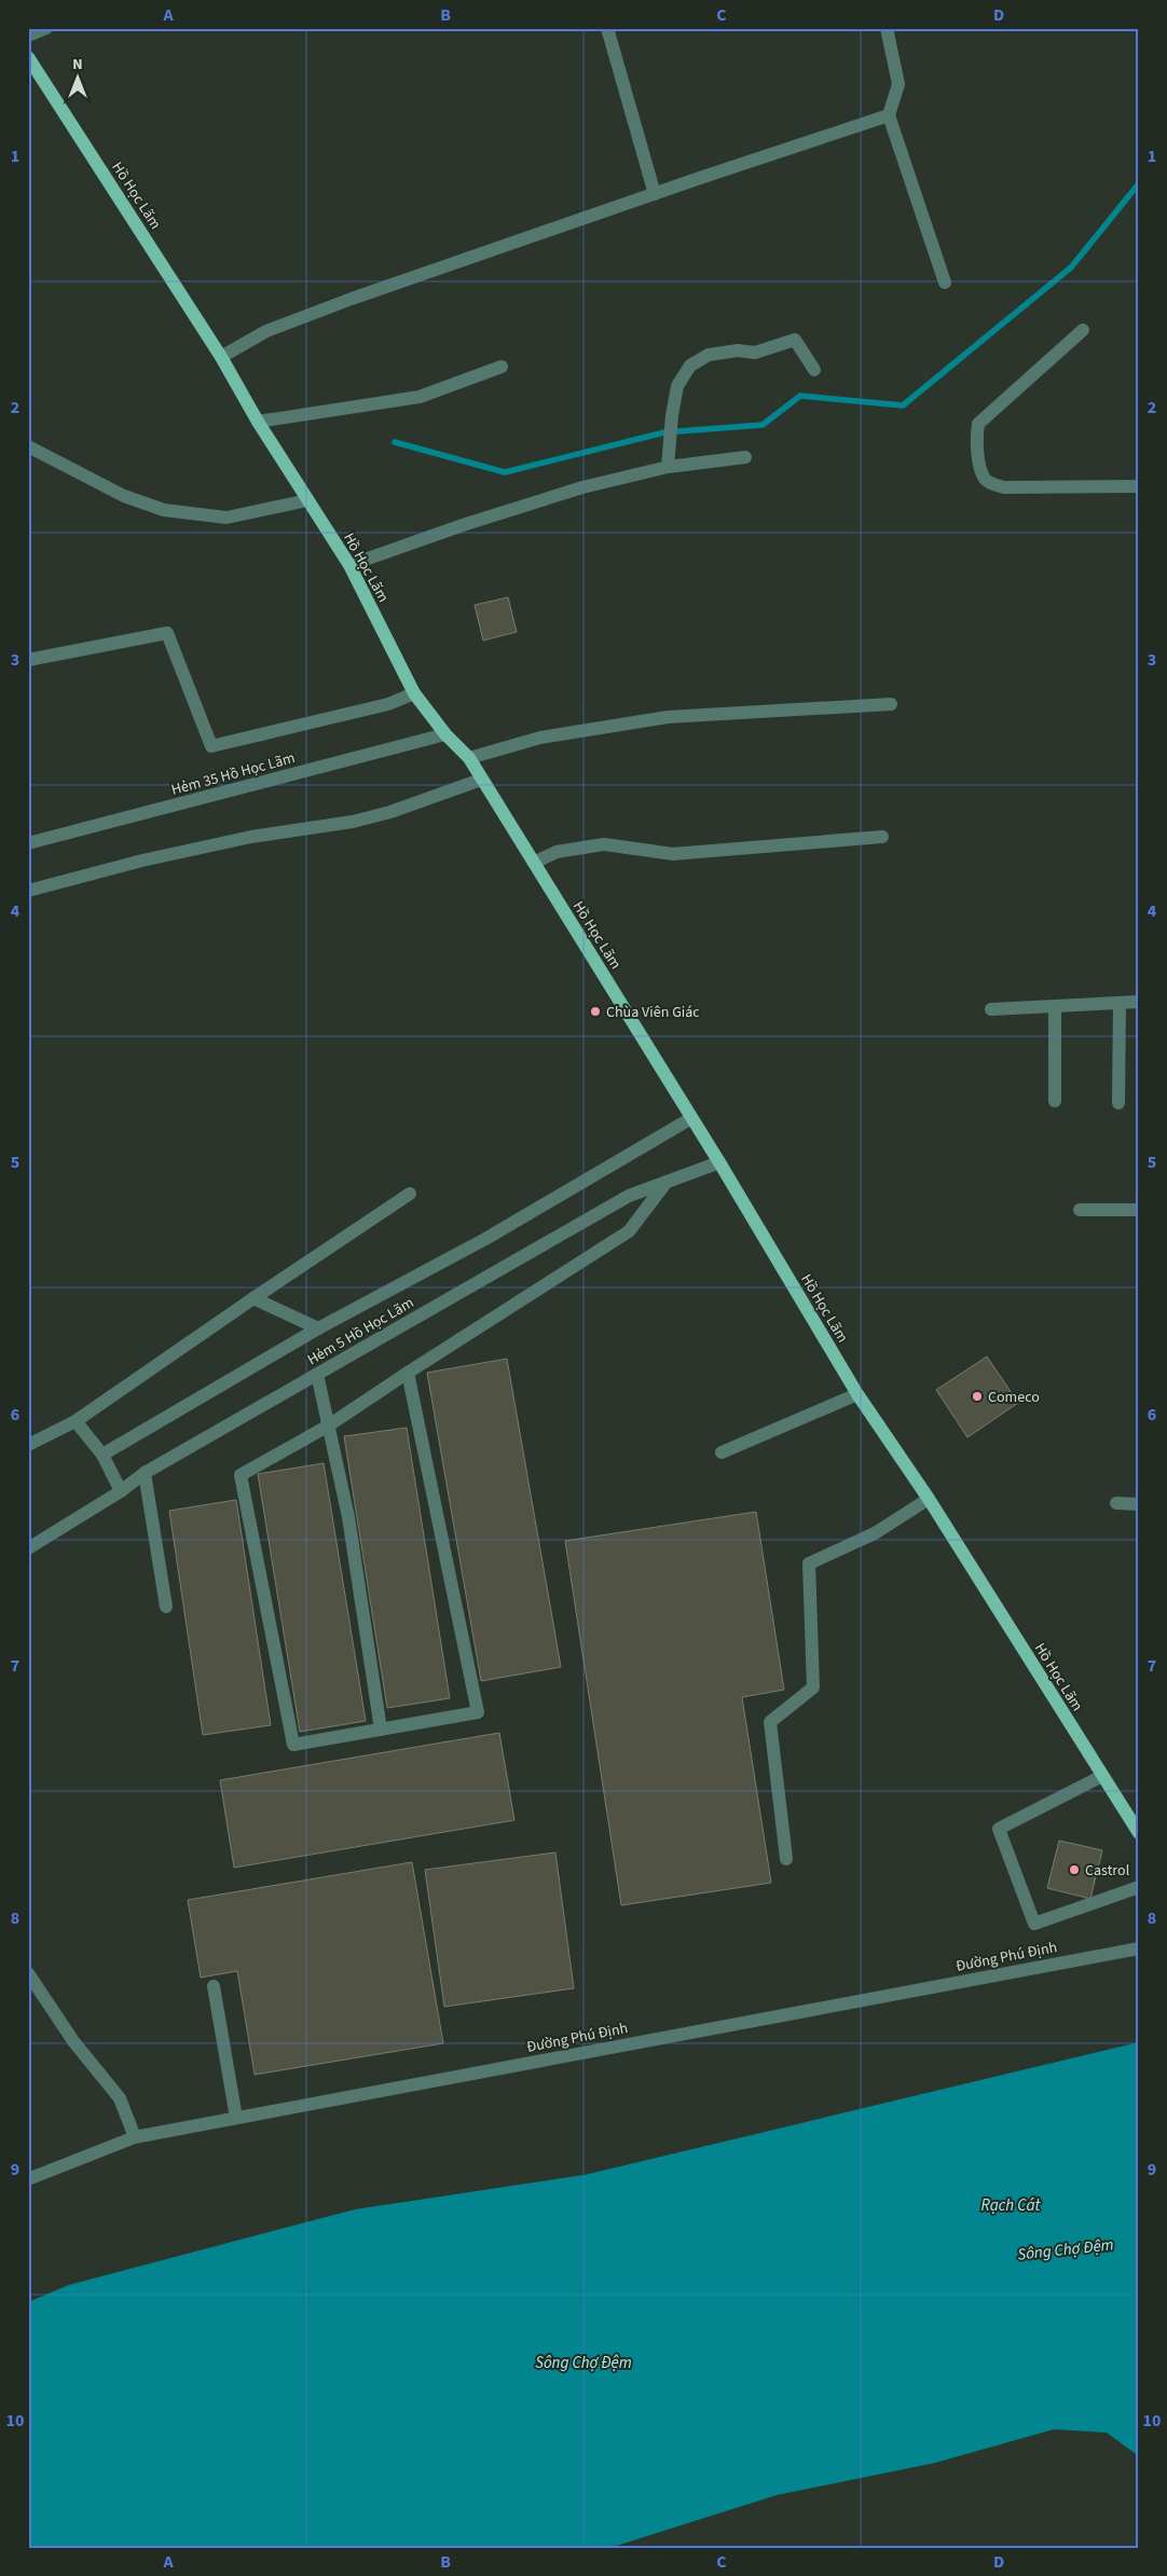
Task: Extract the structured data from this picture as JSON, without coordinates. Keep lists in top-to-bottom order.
{
  "streets": {
    "main road": ["Hồ Học Lãm"],
    "street": ["Hẻm 35 Hồ Học Lãm", "Hẻm 5 Hồ Học Lãm", "Đường Phú Định"]
  },
  "crossings": [
    ["Hồ Học Lãm", "Hẻm 35 Hồ Học Lãm"],
    ["Hồ Học Lãm", "Hẻm 5 Hồ Học Lãm"]
  ],
  "water": ["Rạch Cát", "Sông Chợ Đệm"],
  "places": ["Chùa Viên Giác", "Comeco", "Castrol"],
  "north": "top",
  "grid": {
    "columns": [
      "A",
      "B",
      "C",
      "D"
    ],
    "rows": [
      "1",
      "2",
      "3",
      "4",
      "5",
      "6",
      "7",
      "8",
      "9",
      "10"
    ]
  }
}
